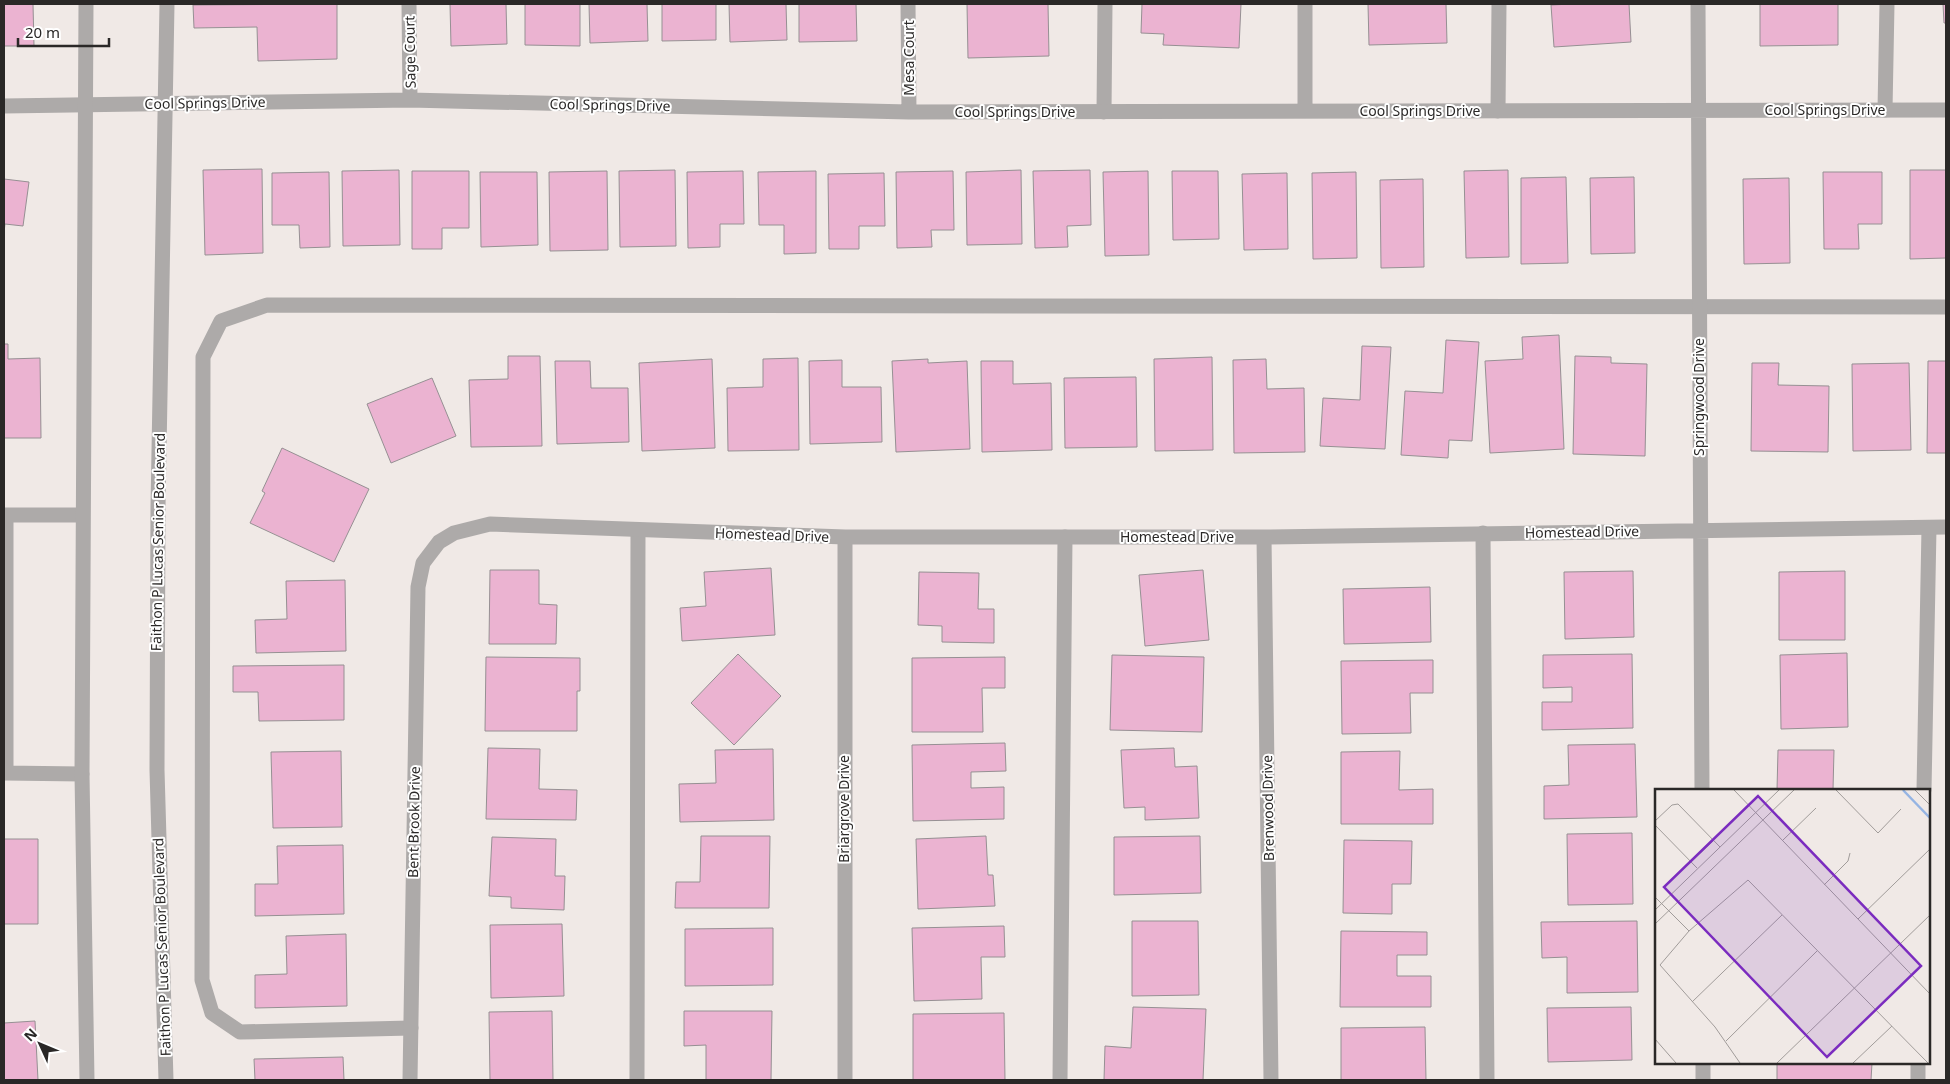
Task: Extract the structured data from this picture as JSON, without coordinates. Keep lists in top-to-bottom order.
{
  "streets": {
    "street": [
      "Sage Court",
      "Mesa Court",
      "Cool Springs Drive",
      "Springwood Drive",
      "Homestead Drive",
      "Faithon P Lucas Senior Boulevard",
      "Brenwood Drive",
      "Briargrove Drive",
      "Bent Brook Drive"
    ]
  },
  "crossings": [
    ["Sage Court", "Cool Springs Drive"],
    ["Mesa Court", "Cool Springs Drive"],
    ["Cool Springs Drive", "Springwood Drive"],
    ["Cool Springs Drive", "Faithon P Lucas Senior Boulevard"],
    ["Springwood Drive", "Homestead Drive"],
    ["Homestead Drive", "Brenwood Drive"],
    ["Homestead Drive", "Briargrove Drive"],
    ["Homestead Drive", "Bent Brook Drive"]
  ],
  "scale_bar": "20 m",
  "north": "top left"
}
